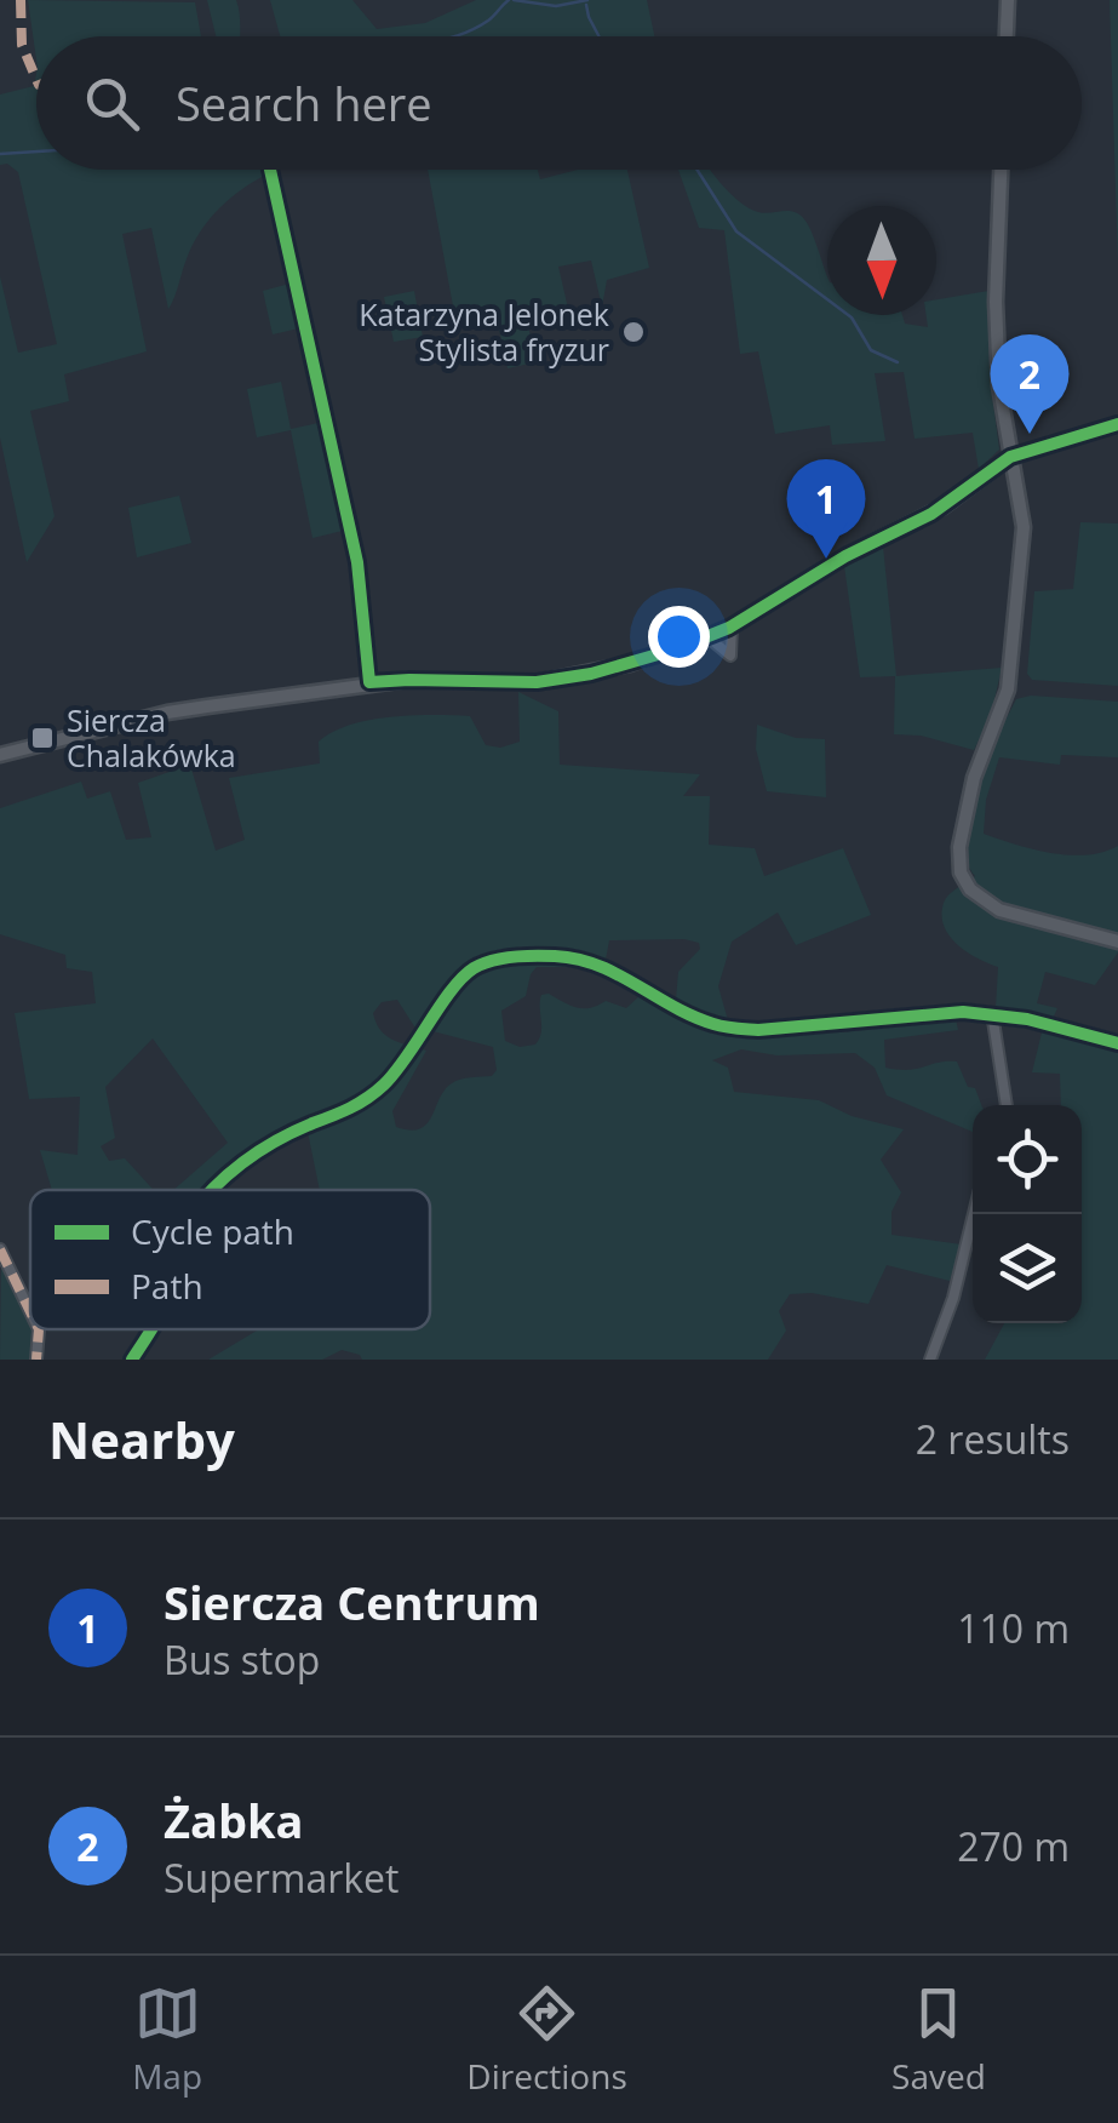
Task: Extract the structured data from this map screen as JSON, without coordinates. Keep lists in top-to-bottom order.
{
  "places": {
    "other": ["Katarzyna Jelonek Stylista fryzur"],
    "transit": ["Siercza Chalakówka"]
  },
  "legend": ["Cycle path", "Path"],
  "north": "bottom",
  "page": {
    "search": "Search here",
    "pins": ["2", "1"],
    "heading": ["Nearby", "2 results"],
    "list": [
      {
        "mark": "1",
        "name": "Siercza Centrum",
        "note": "Bus stop",
        "value": "110 m"
      },
      {
        "mark": "2",
        "name": "Żabka",
        "note": "Supermarket",
        "value": "270 m"
      }
    ],
    "nav": ["Map", "Directions", "Saved"]
  }
}
